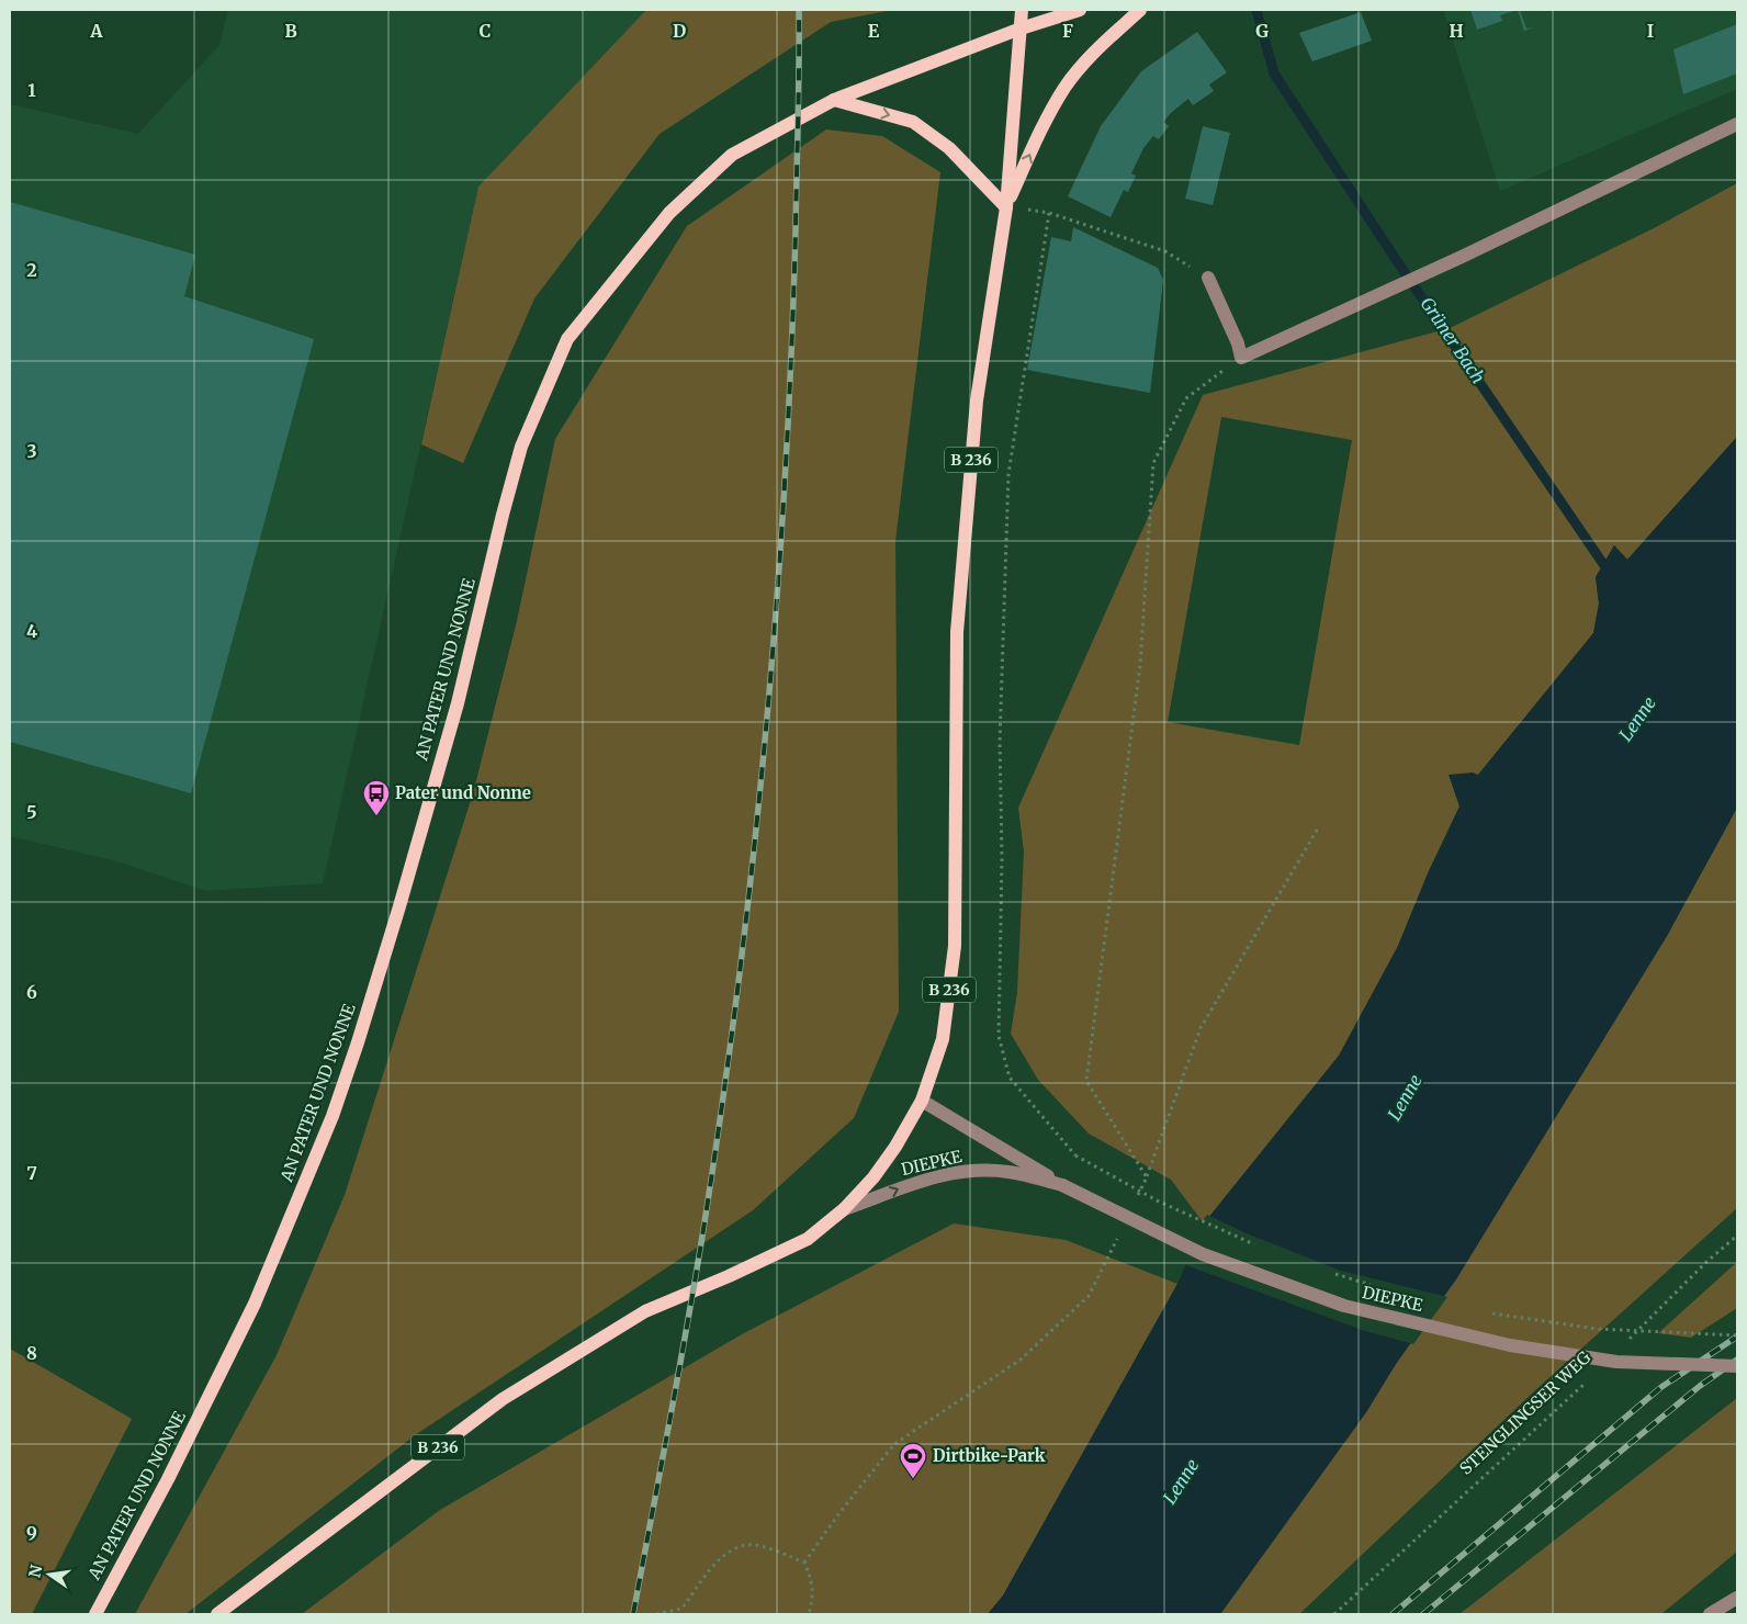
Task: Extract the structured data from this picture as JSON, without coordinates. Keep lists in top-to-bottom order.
{
  "streets": {
    "main road": ["B 236", "AN PATER UND NONNE"],
    "street": ["DIEPKE"],
    "path": ["STENGLINGSER WEG"]
  },
  "crossings": [
    ["B 236", "AN PATER UND NONNE"],
    ["B 236", "DIEPKE"]
  ],
  "water": ["Grüner Bach", "Lenne"],
  "places": {
    "bus stop": ["Pater und Nonne"],
    "sports": ["Dirtbike-Park"]
  },
  "north": "left",
  "grid": {
    "columns": [
      "A",
      "B",
      "C",
      "D",
      "E",
      "F",
      "G",
      "H",
      "I"
    ],
    "rows": [
      "1",
      "2",
      "3",
      "4",
      "5",
      "6",
      "7",
      "8",
      "9"
    ]
  }
}
